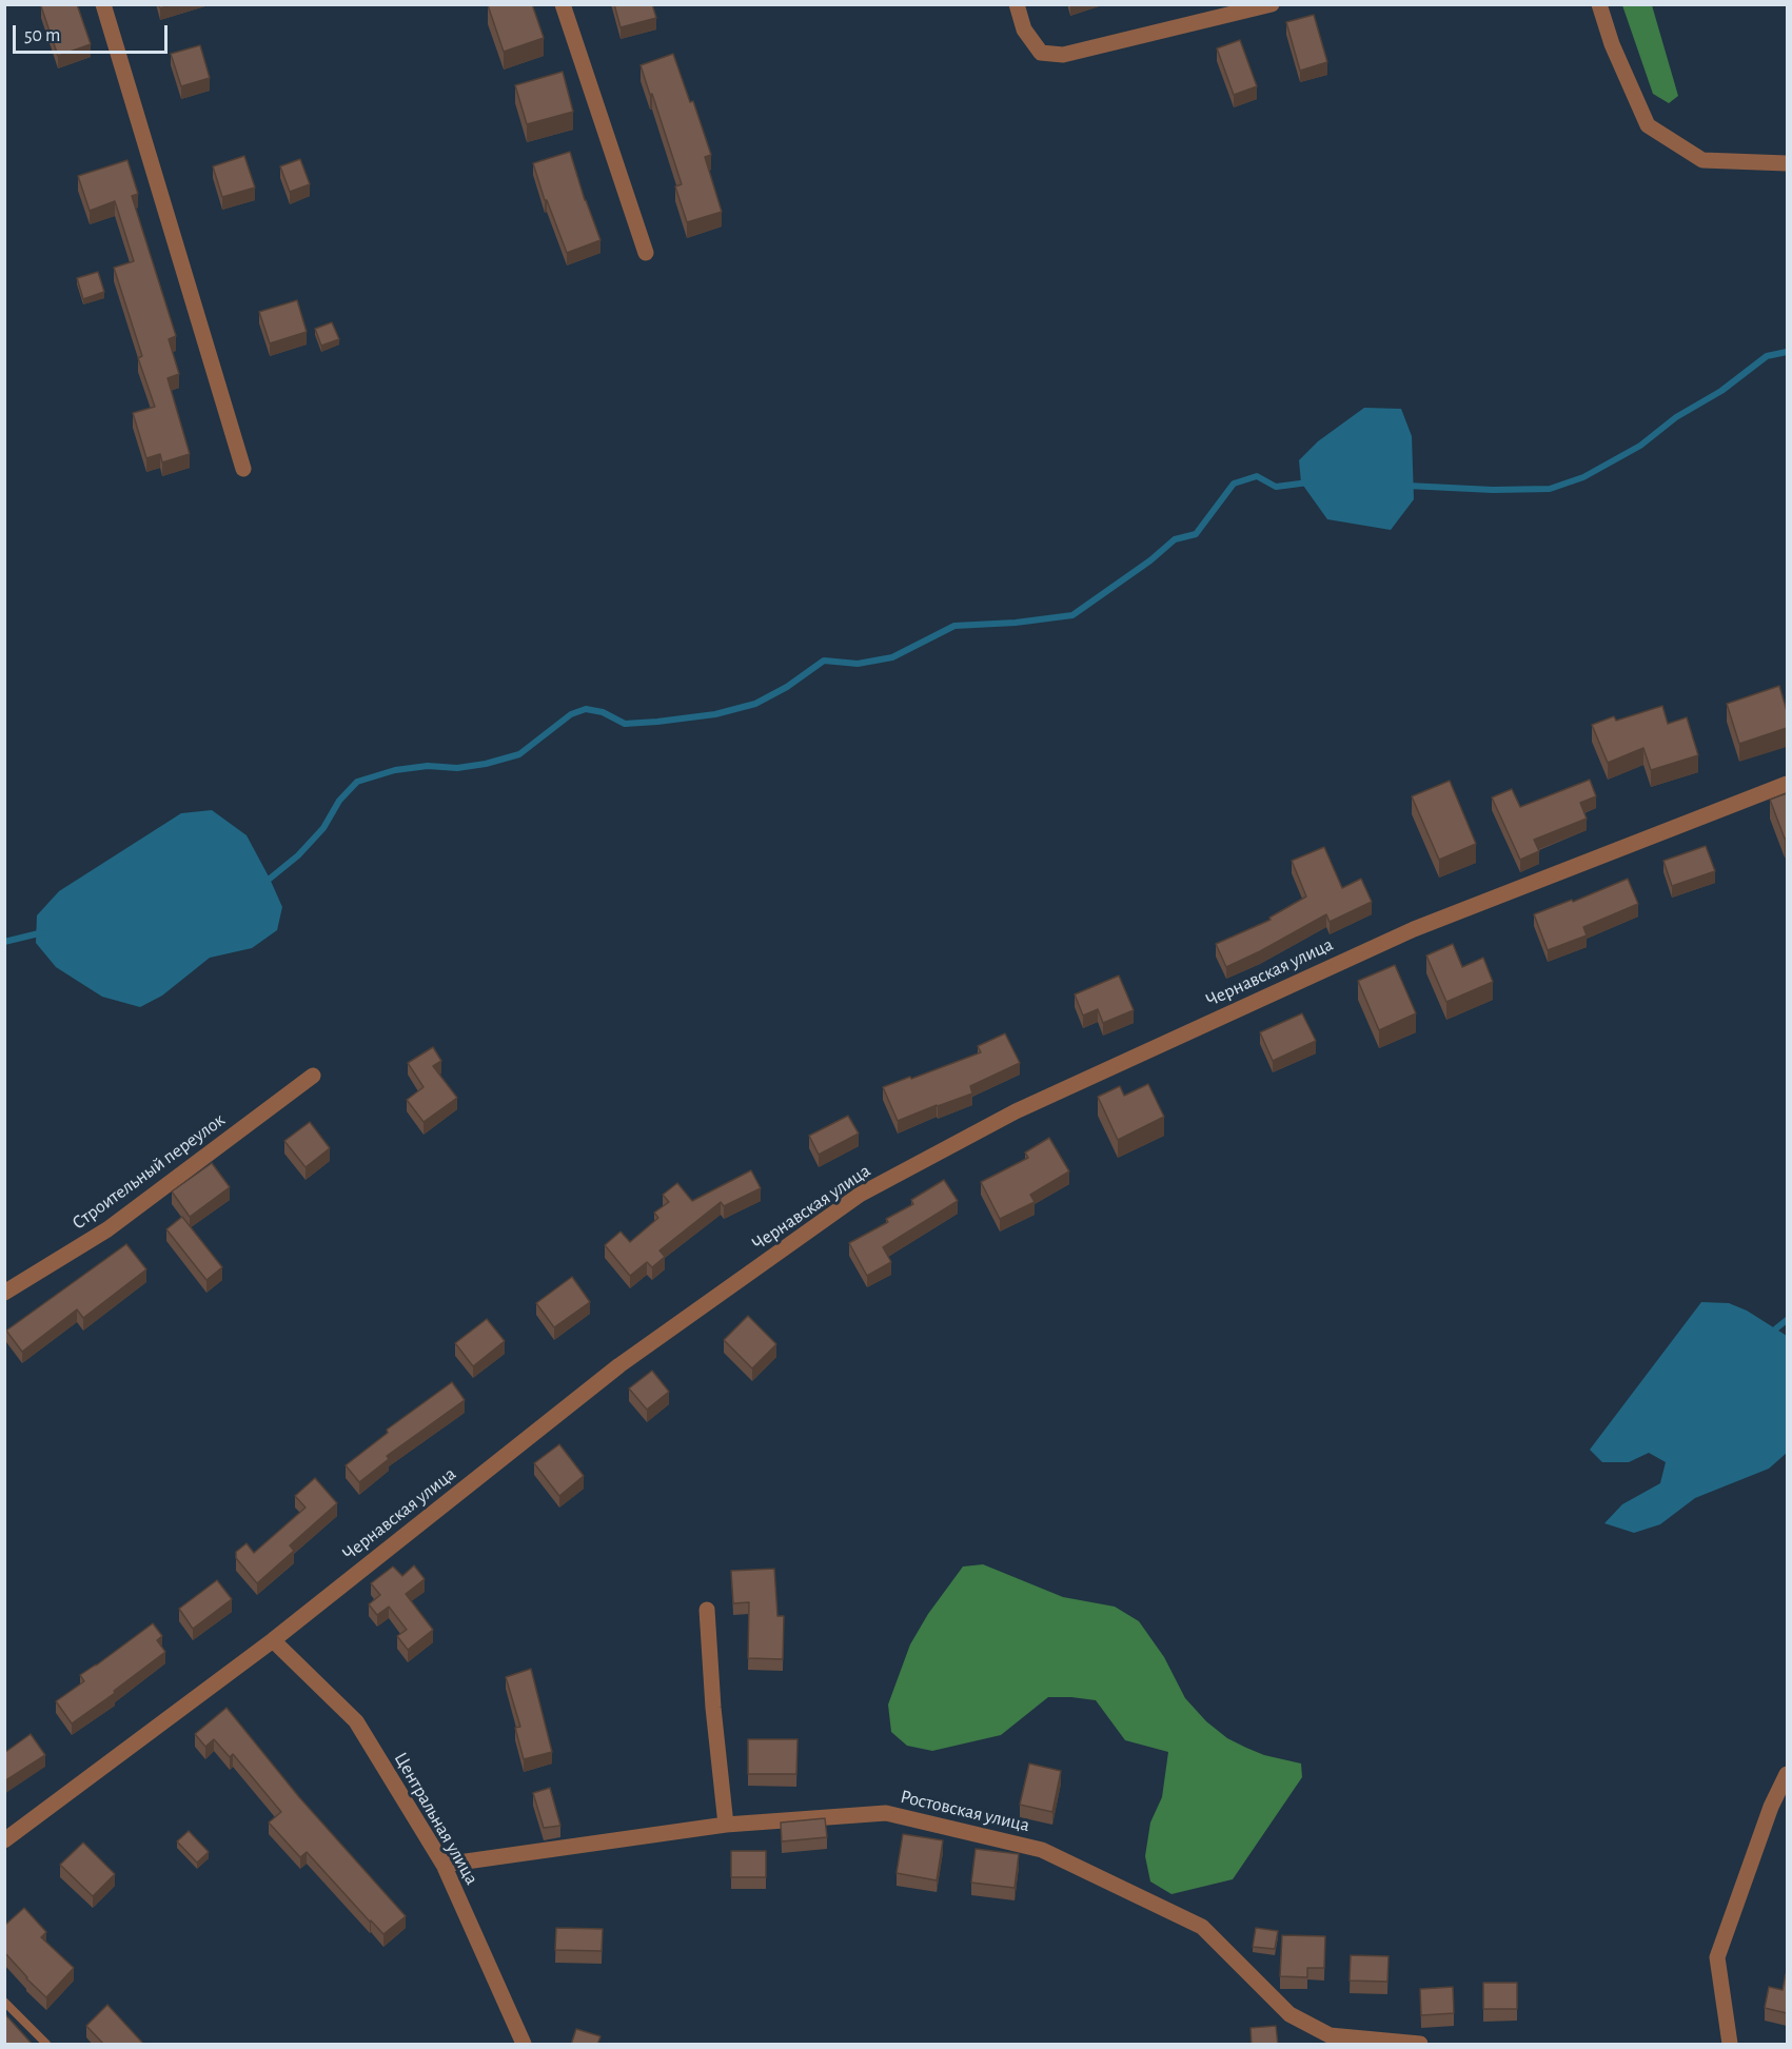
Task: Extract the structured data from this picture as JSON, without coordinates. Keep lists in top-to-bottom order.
{
  "streets": {
    "street": [
      "Чернавская улица",
      "Строительный переулок",
      "Ростовская улица",
      "Центральная улица"
    ]
  },
  "crossings": [
    ["Чернавская улица", "Центральная улица"],
    ["Ростовская улица", "Центральная улица"]
  ],
  "scale_bar": "50 m"
}
